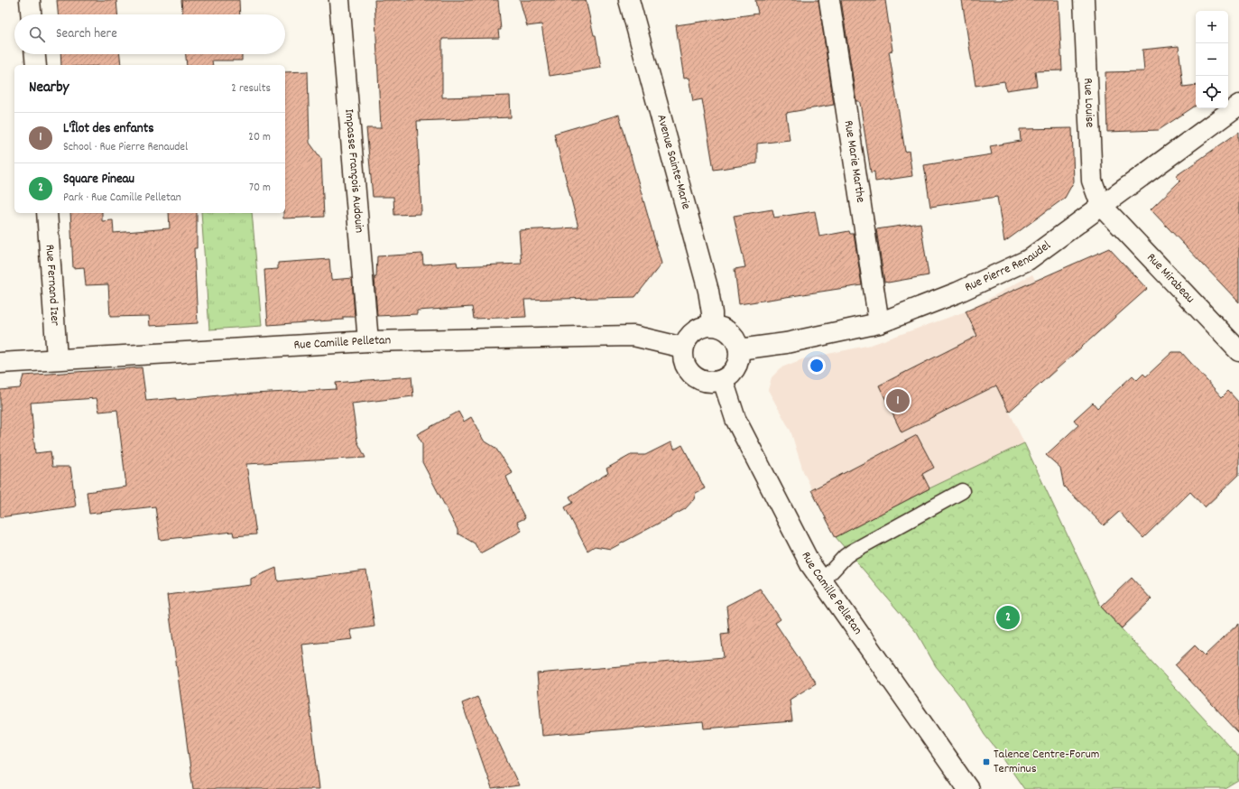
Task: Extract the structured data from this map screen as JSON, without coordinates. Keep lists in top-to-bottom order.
{
  "streets": {
    "street": [
      "Rue Louise",
      "Rue Marie Marthe",
      "Avenue Sainte-Marie",
      "Impasse François Audouin",
      "Rue Pierre Renaudel",
      "Rue Mirabeau",
      "Rue Fernand Izer",
      "Rue Camille Pelletan"
    ]
  },
  "crossings": [
    ["Rue Louise", "Rue Pierre Renaudel"],
    ["Rue Louise", "Rue Mirabeau"],
    ["Rue Marie Marthe", "Rue Pierre Renaudel"],
    ["Avenue Sainte-Marie", "Rue Pierre Renaudel"],
    ["Avenue Sainte-Marie", "Rue Camille Pelletan"],
    ["Impasse François Audouin", "Rue Camille Pelletan"],
    ["Rue Pierre Renaudel", "Rue Mirabeau"],
    ["Rue Pierre Renaudel", "Rue Camille Pelletan"],
    ["Rue Fernand Izer", "Rue Camille Pelletan"]
  ],
  "places": {
    "transit": ["Talence Centre-Forum Terminus"]
  },
  "page": {
    "map_buttons": ["+", "−"],
    "search": "Search here",
    "heading": ["Nearby", "2 results"],
    "list": [
      {
        "mark": "1",
        "name": "L'Îlot des enfants",
        "note": "School · Rue Pierre Renaudel",
        "value": "20 m"
      },
      {
        "mark": "2",
        "name": "Square Pineau",
        "note": "Park · Rue Camille Pelletan",
        "value": "70 m"
      }
    ],
    "pins": ["1", "2"]
  }
}
